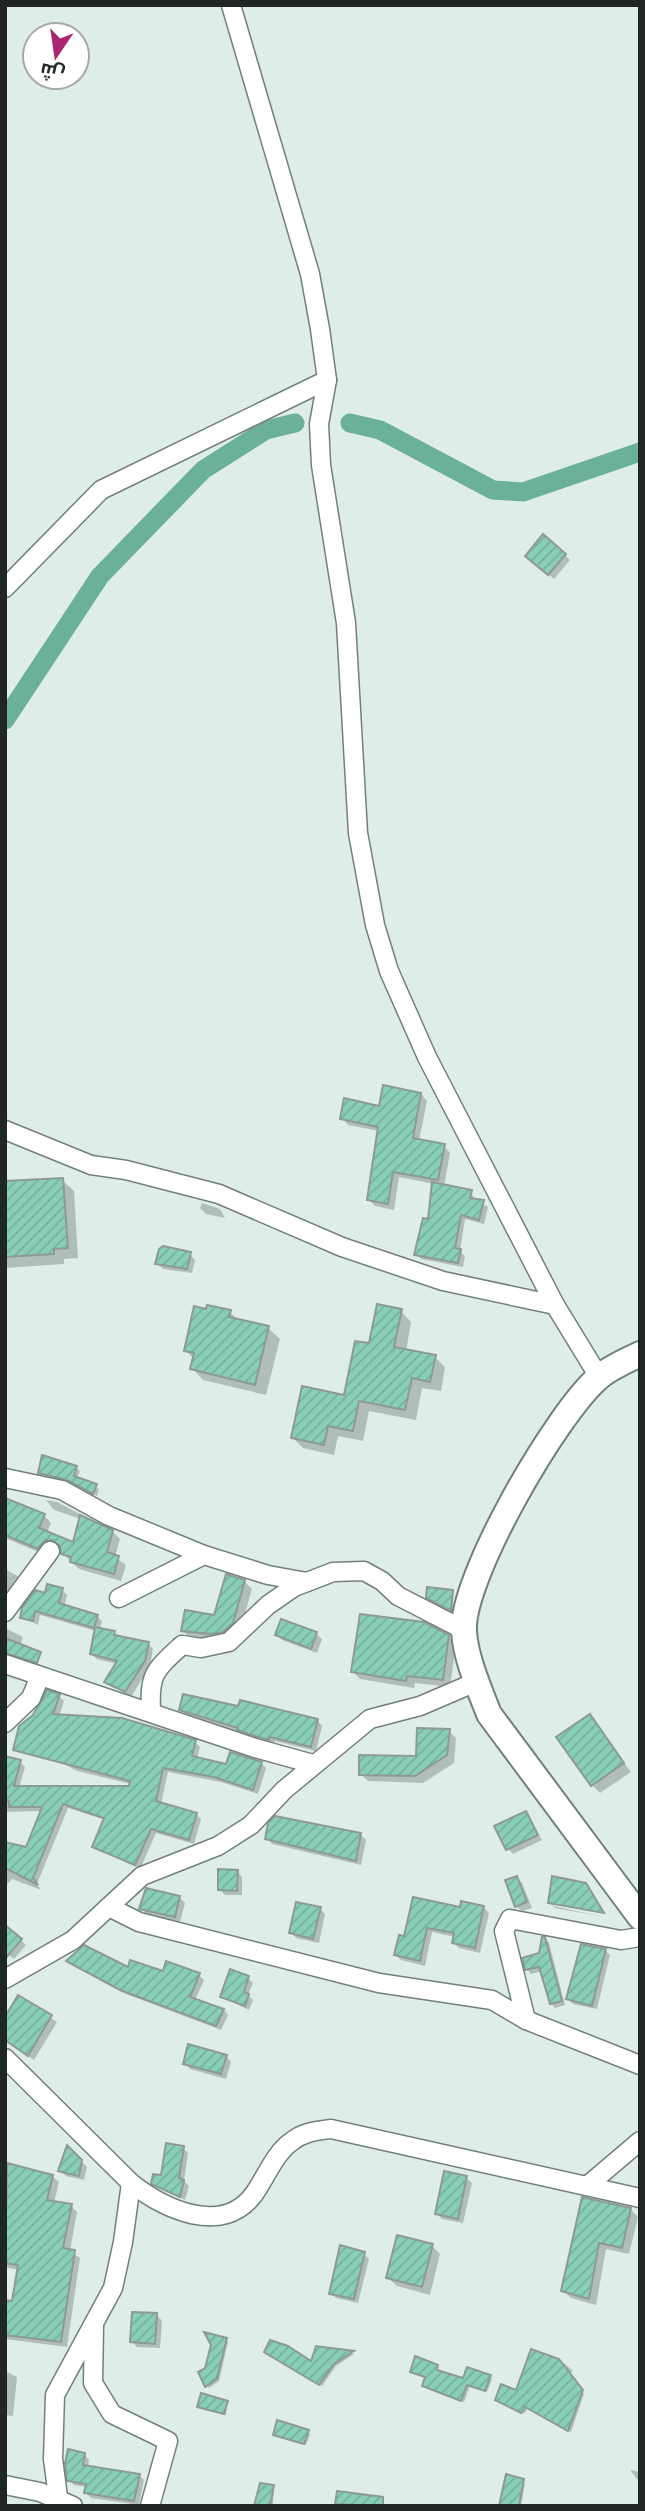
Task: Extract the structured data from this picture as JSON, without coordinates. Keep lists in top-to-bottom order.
{
  "north": "bottom"
}
